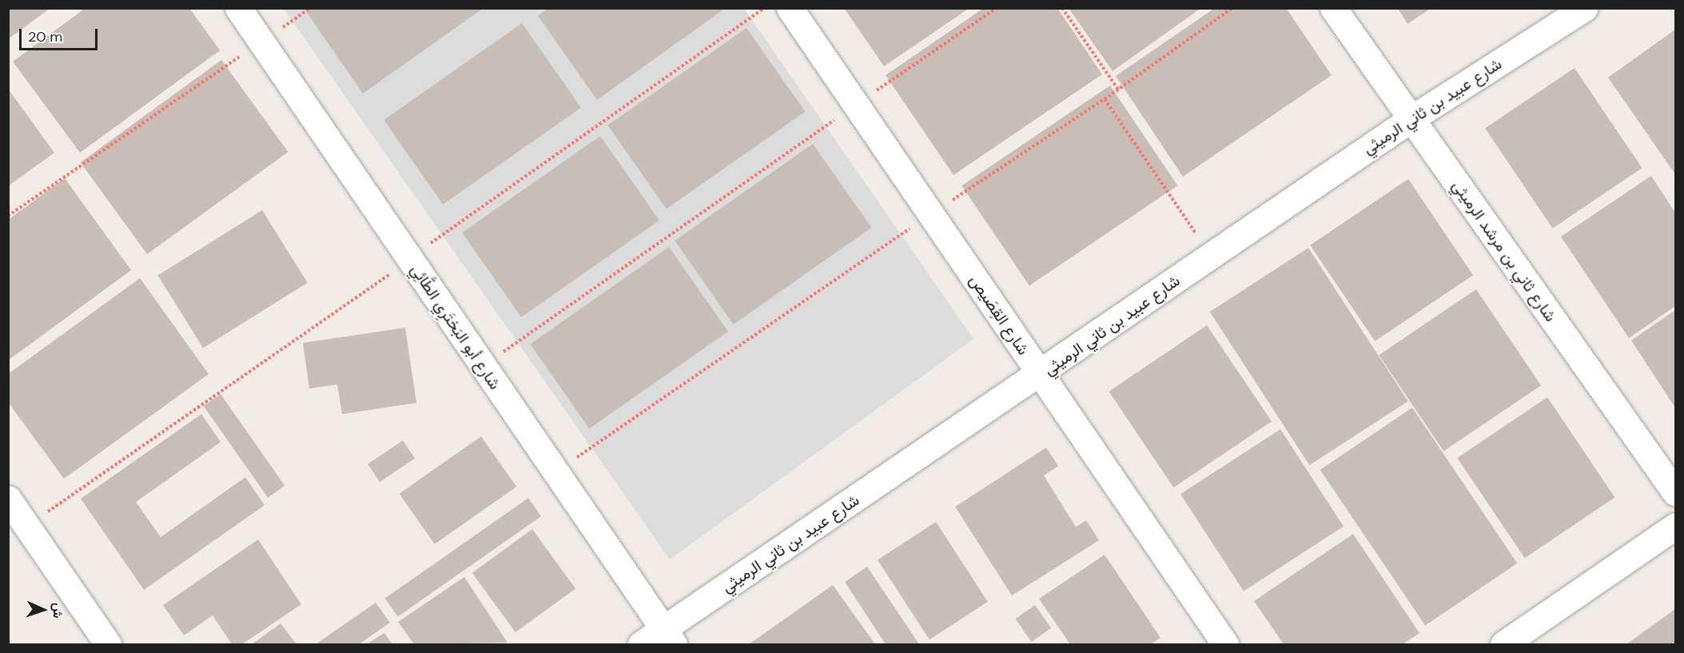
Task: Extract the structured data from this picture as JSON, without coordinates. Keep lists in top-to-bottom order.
{
  "streets": {
    "street": [
      "شارع عبيد بن ثاني الرميثي",
      "شارع ثاني بن مرشد الرميثي",
      "شارع القِصَيص",
      "شارع أبو البَختَرِي الطَّائِي"
    ]
  },
  "crossings": [
    ["شارع عبيد بن ثاني الرميثي", "شارع ثاني بن مرشد الرميثي"],
    ["شارع عبيد بن ثاني الرميثي", "شارع القِصَيص"],
    ["شارع عبيد بن ثاني الرميثي", "شارع أبو البَختَرِي الطَّائِي"]
  ],
  "scale_bar": "20 m",
  "north": "right"
}
